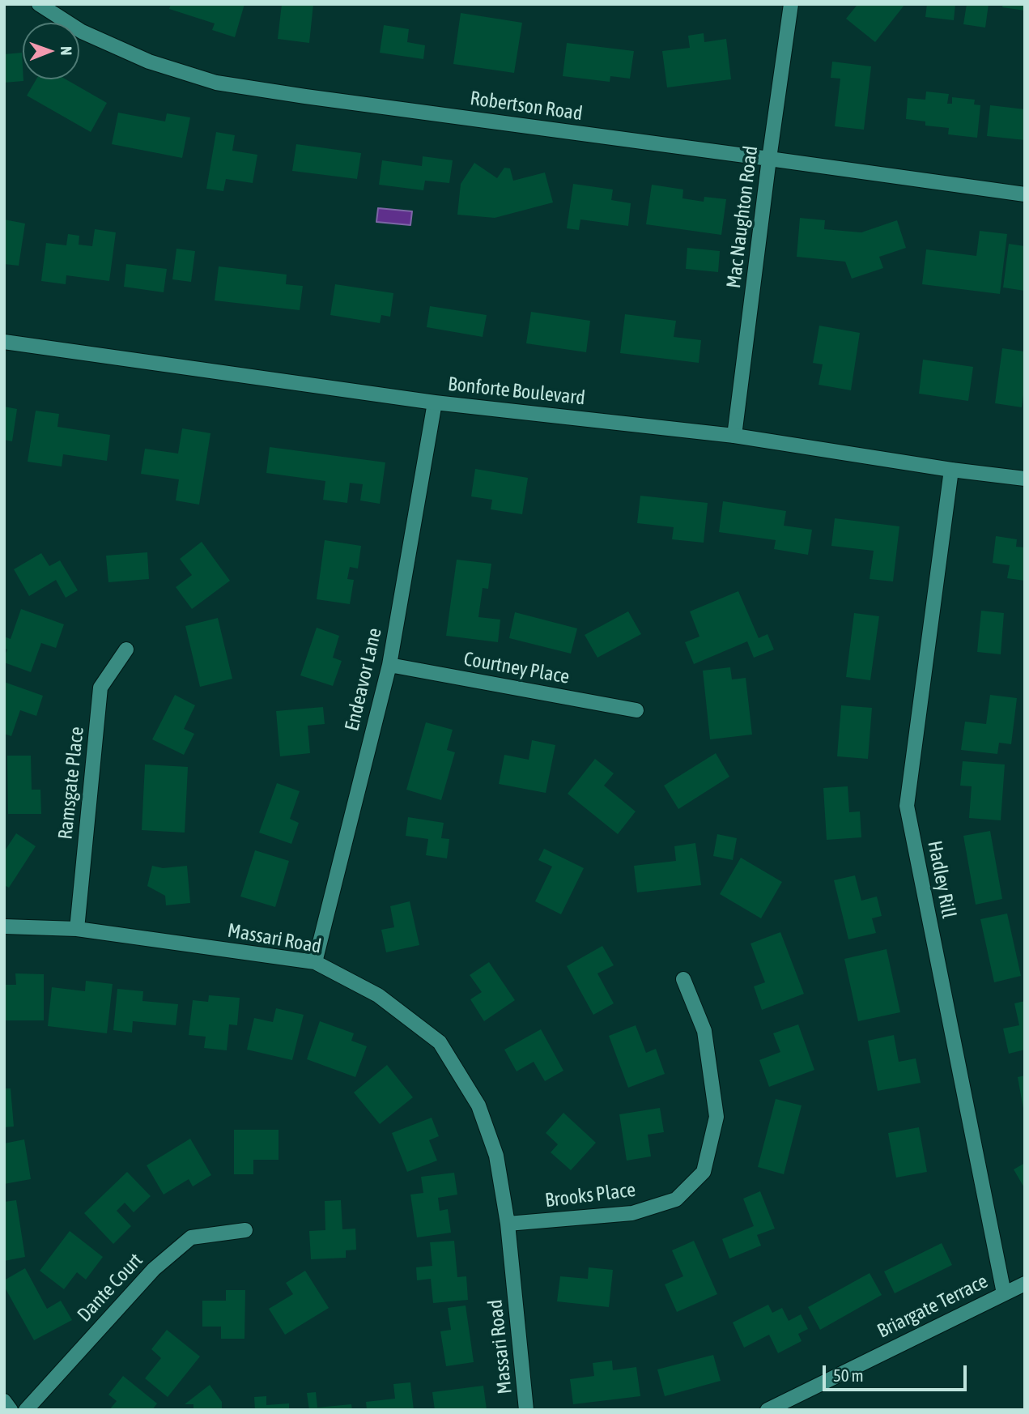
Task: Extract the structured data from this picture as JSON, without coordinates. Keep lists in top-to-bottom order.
{
  "streets": {
    "street": [
      "Robertson Road",
      "Mac Naughton Road",
      "Bonforte Boulevard",
      "Courtney Place",
      "Endeavor Lane",
      "Ramsgate Place",
      "Hadley Rill",
      "Massari Road",
      "Brooks Place",
      "Dante Court",
      "Briargate Terrace"
    ]
  },
  "crossings": [
    ["Robertson Road", "Mac Naughton Road"],
    ["Mac Naughton Road", "Bonforte Boulevard"],
    ["Bonforte Boulevard", "Endeavor Lane"],
    ["Bonforte Boulevard", "Hadley Rill"],
    ["Courtney Place", "Endeavor Lane"],
    ["Endeavor Lane", "Massari Road"],
    ["Ramsgate Place", "Massari Road"],
    ["Hadley Rill", "Briargate Terrace"],
    ["Massari Road", "Brooks Place"]
  ],
  "scale_bar": "50 m",
  "north": "right"
}
